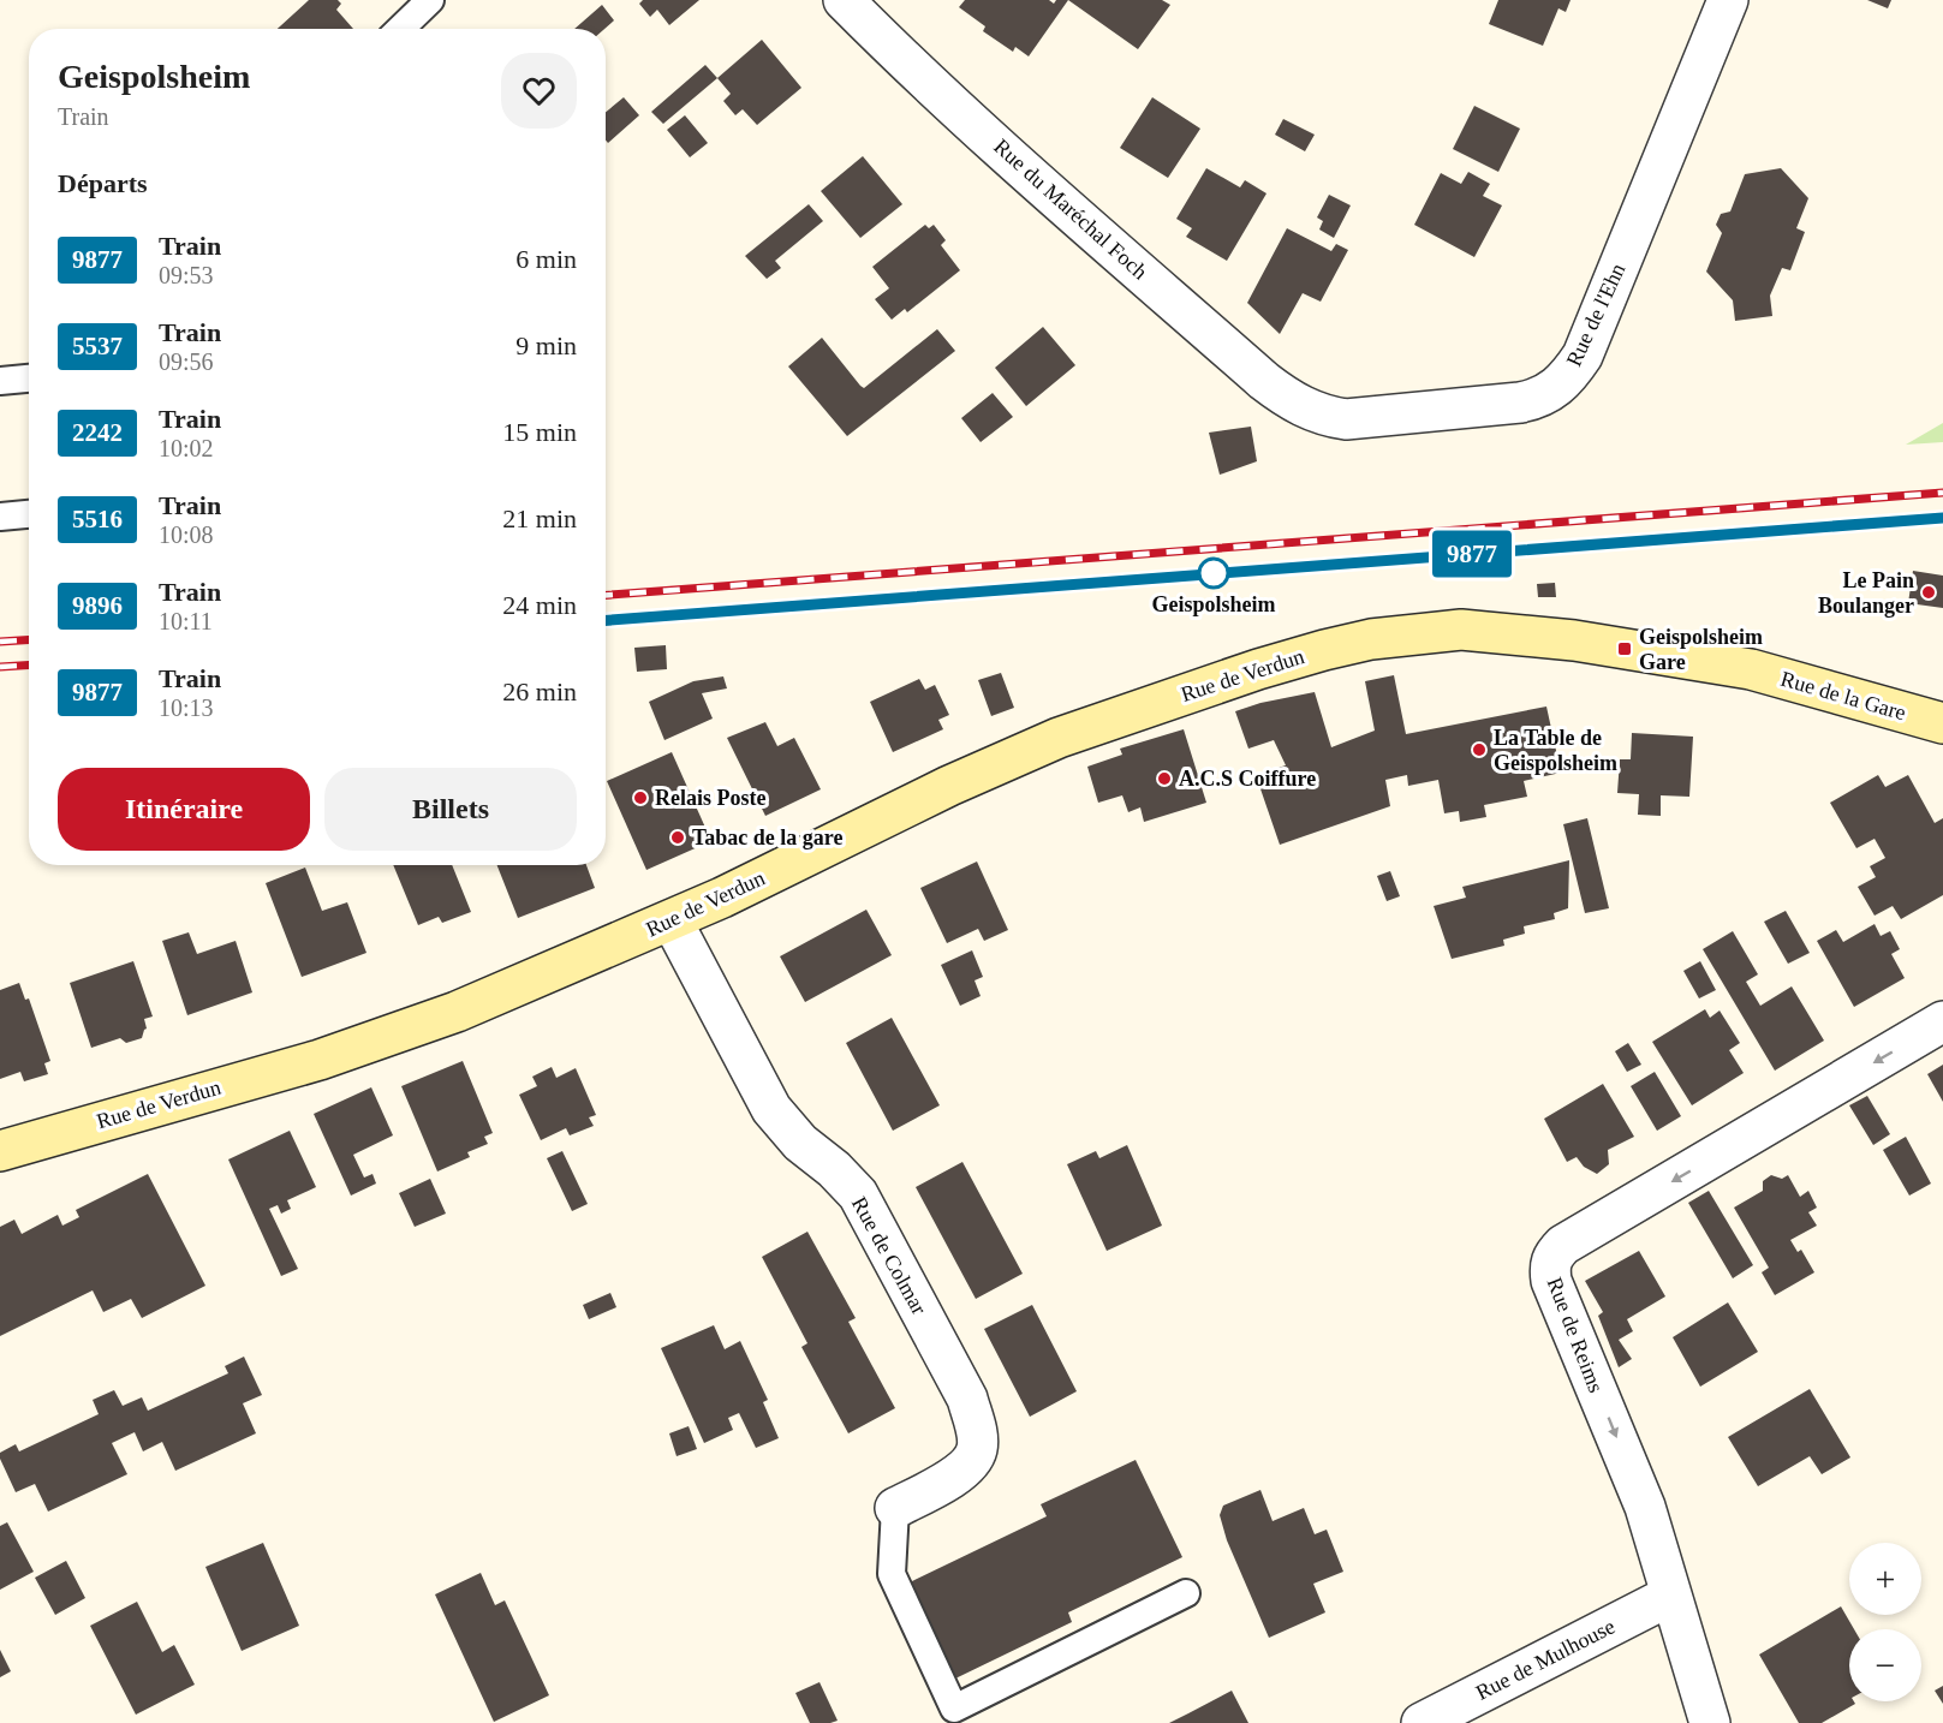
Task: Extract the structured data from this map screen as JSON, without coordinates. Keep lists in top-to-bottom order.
{
  "streets": {
    "main road": ["Rue de Verdun", "Rue de la Gare"],
    "street": [
      "Rue du Maréchal Foch",
      "Rue de l'Ehn",
      "Rue de Colmar",
      "Rue de Reims",
      "Rue de Mulhouse"
    ]
  },
  "crossings": [
    ["Rue du Maréchal Foch", "Rue de l'Ehn"],
    ["Rue de Verdun", "Rue de la Gare"],
    ["Rue de Verdun", "Rue de Colmar"],
    ["Rue de Reims", "Rue de Mulhouse"]
  ],
  "places": {
    "other": [
      "Geispolsheim",
      "Le Pain Boulanger",
      "La Table de Geispolsheim",
      "A.C.S Coiffure",
      "Relais Poste",
      "Tabac de la gare"
    ],
    "transit": ["Geispolsheim Gare"]
  },
  "page": {
    "on_map": "9877",
    "heading": [
      ["Geispolsheim", "Train"],
      "Départs"
    ],
    "list": [
      {
        "mark": "9877",
        "name": "Train",
        "note": "09:53",
        "value": "6 min"
      },
      {
        "mark": "5537",
        "name": "Train",
        "note": "09:56",
        "value": "9 min"
      },
      {
        "mark": "2242",
        "name": "Train",
        "note": "10:02",
        "value": "15 min"
      },
      {
        "mark": "5516",
        "name": "Train",
        "note": "10:08",
        "value": "21 min"
      },
      {
        "mark": "9896",
        "name": "Train",
        "note": "10:11",
        "value": "24 min"
      },
      {
        "mark": "9877",
        "name": "Train",
        "note": "10:13",
        "value": "26 min"
      }
    ],
    "buttons": ["Itinéraire", "Billets"],
    "map_buttons": ["+", "−"]
  }
}
